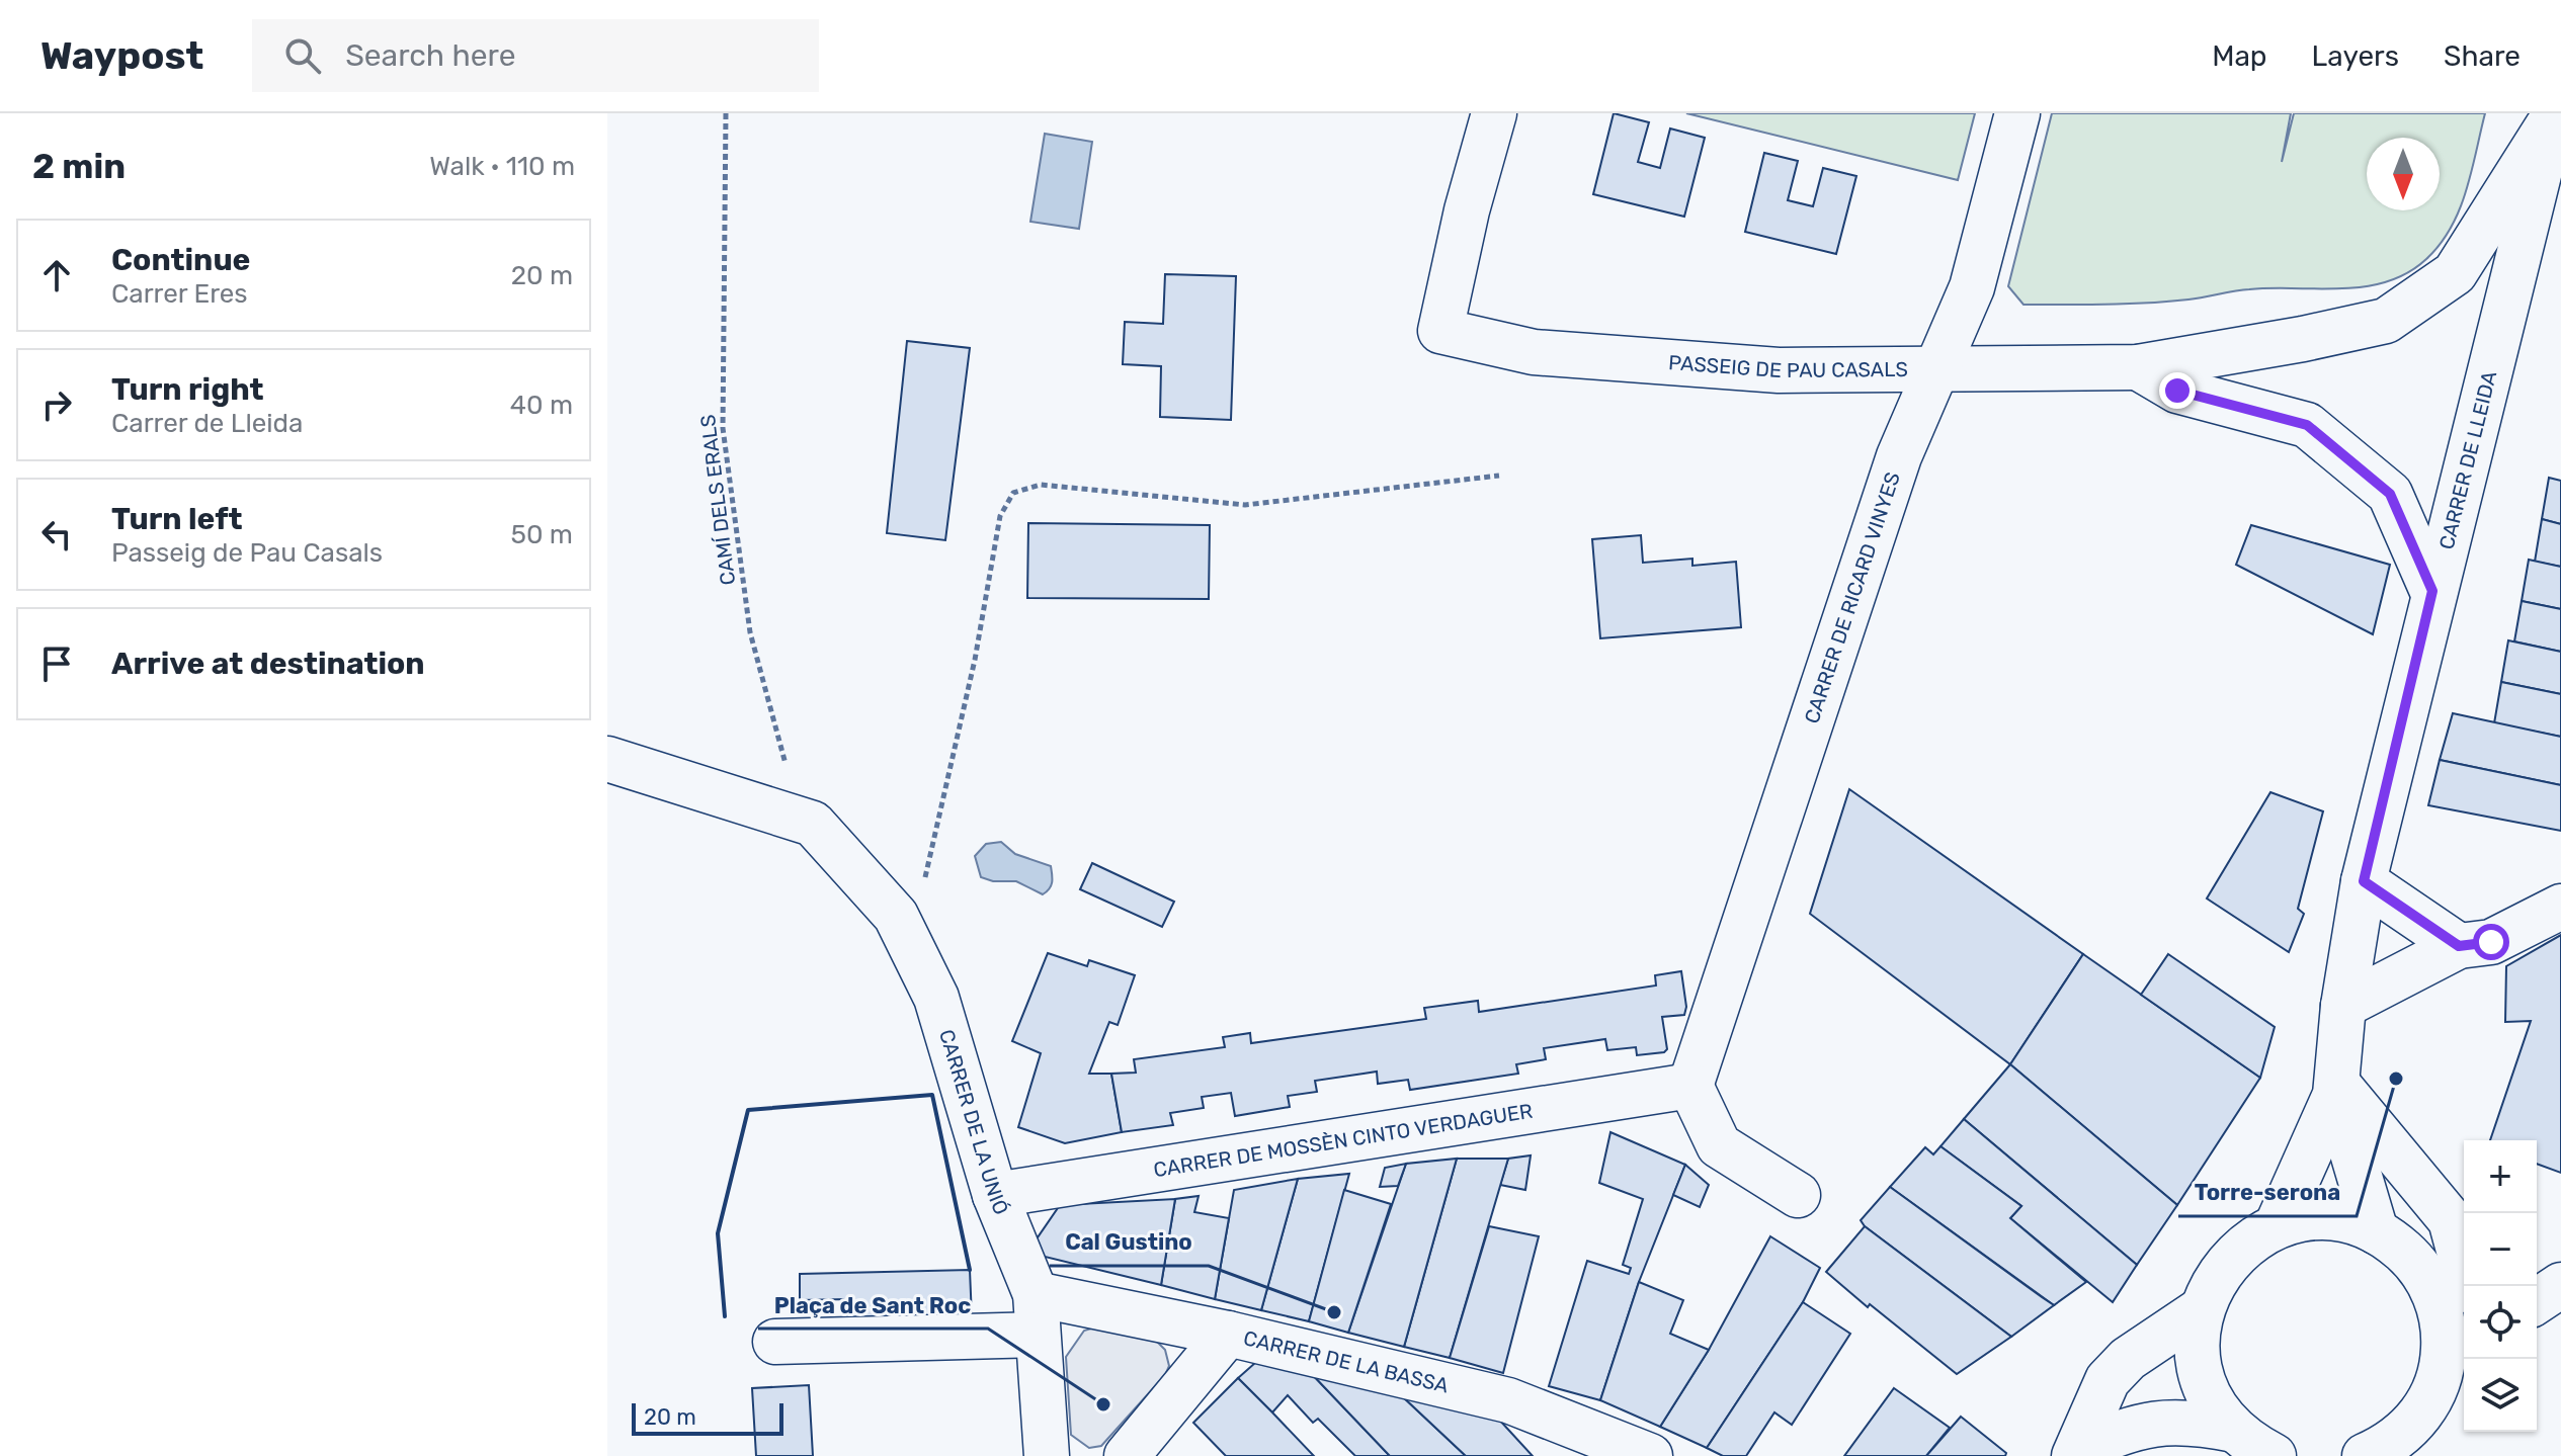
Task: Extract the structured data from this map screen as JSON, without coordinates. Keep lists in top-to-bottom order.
{
  "streets": {
    "street": [
      "PASSEIG DE PAU CASALS",
      "CARRER DE LLEIDA",
      "CARRER DE RICARD VINYES",
      "CARRER DE LA UNIÓ",
      "CARRER DE MOSSÈN CINTO VERDAGUER",
      "CARRER DE LA BASSA"
    ],
    "path": ["CAMÍ DELS ERALS"]
  },
  "crossings": [
    ["PASSEIG DE PAU CASALS", "CARRER DE LLEIDA"],
    ["PASSEIG DE PAU CASALS", "CARRER DE RICARD VINYES"],
    ["CAMÍ DELS ERALS", "CARRER DE LA UNIÓ"],
    ["CARRER DE RICARD VINYES", "CARRER DE MOSSÈN CINTO VERDAGUER"],
    ["CARRER DE LA UNIÓ", "CARRER DE MOSSÈN CINTO VERDAGUER"],
    ["CARRER DE LA UNIÓ", "CARRER DE LA BASSA"]
  ],
  "places": ["Torre-serona", "Cal Gustino", "Plaça de Sant Roc"],
  "scale_bar": "20 m",
  "north": "bottom",
  "page": {
    "header": "Waypost",
    "search": "Search here",
    "nav": ["Map", "Layers", "Share"],
    "heading": ["2 min", "Walk · 110 m"],
    "list": [
      ["Continue", "Carrer Eres", "20 m"],
      ["Turn right", "Carrer de Lleida", "40 m"],
      ["Turn left", "Passeig de Pau Casals", "50 m"],
      "Arrive at destination"
    ],
    "map_buttons": ["+", "−"],
    "scale": "20 m"
  }
}
